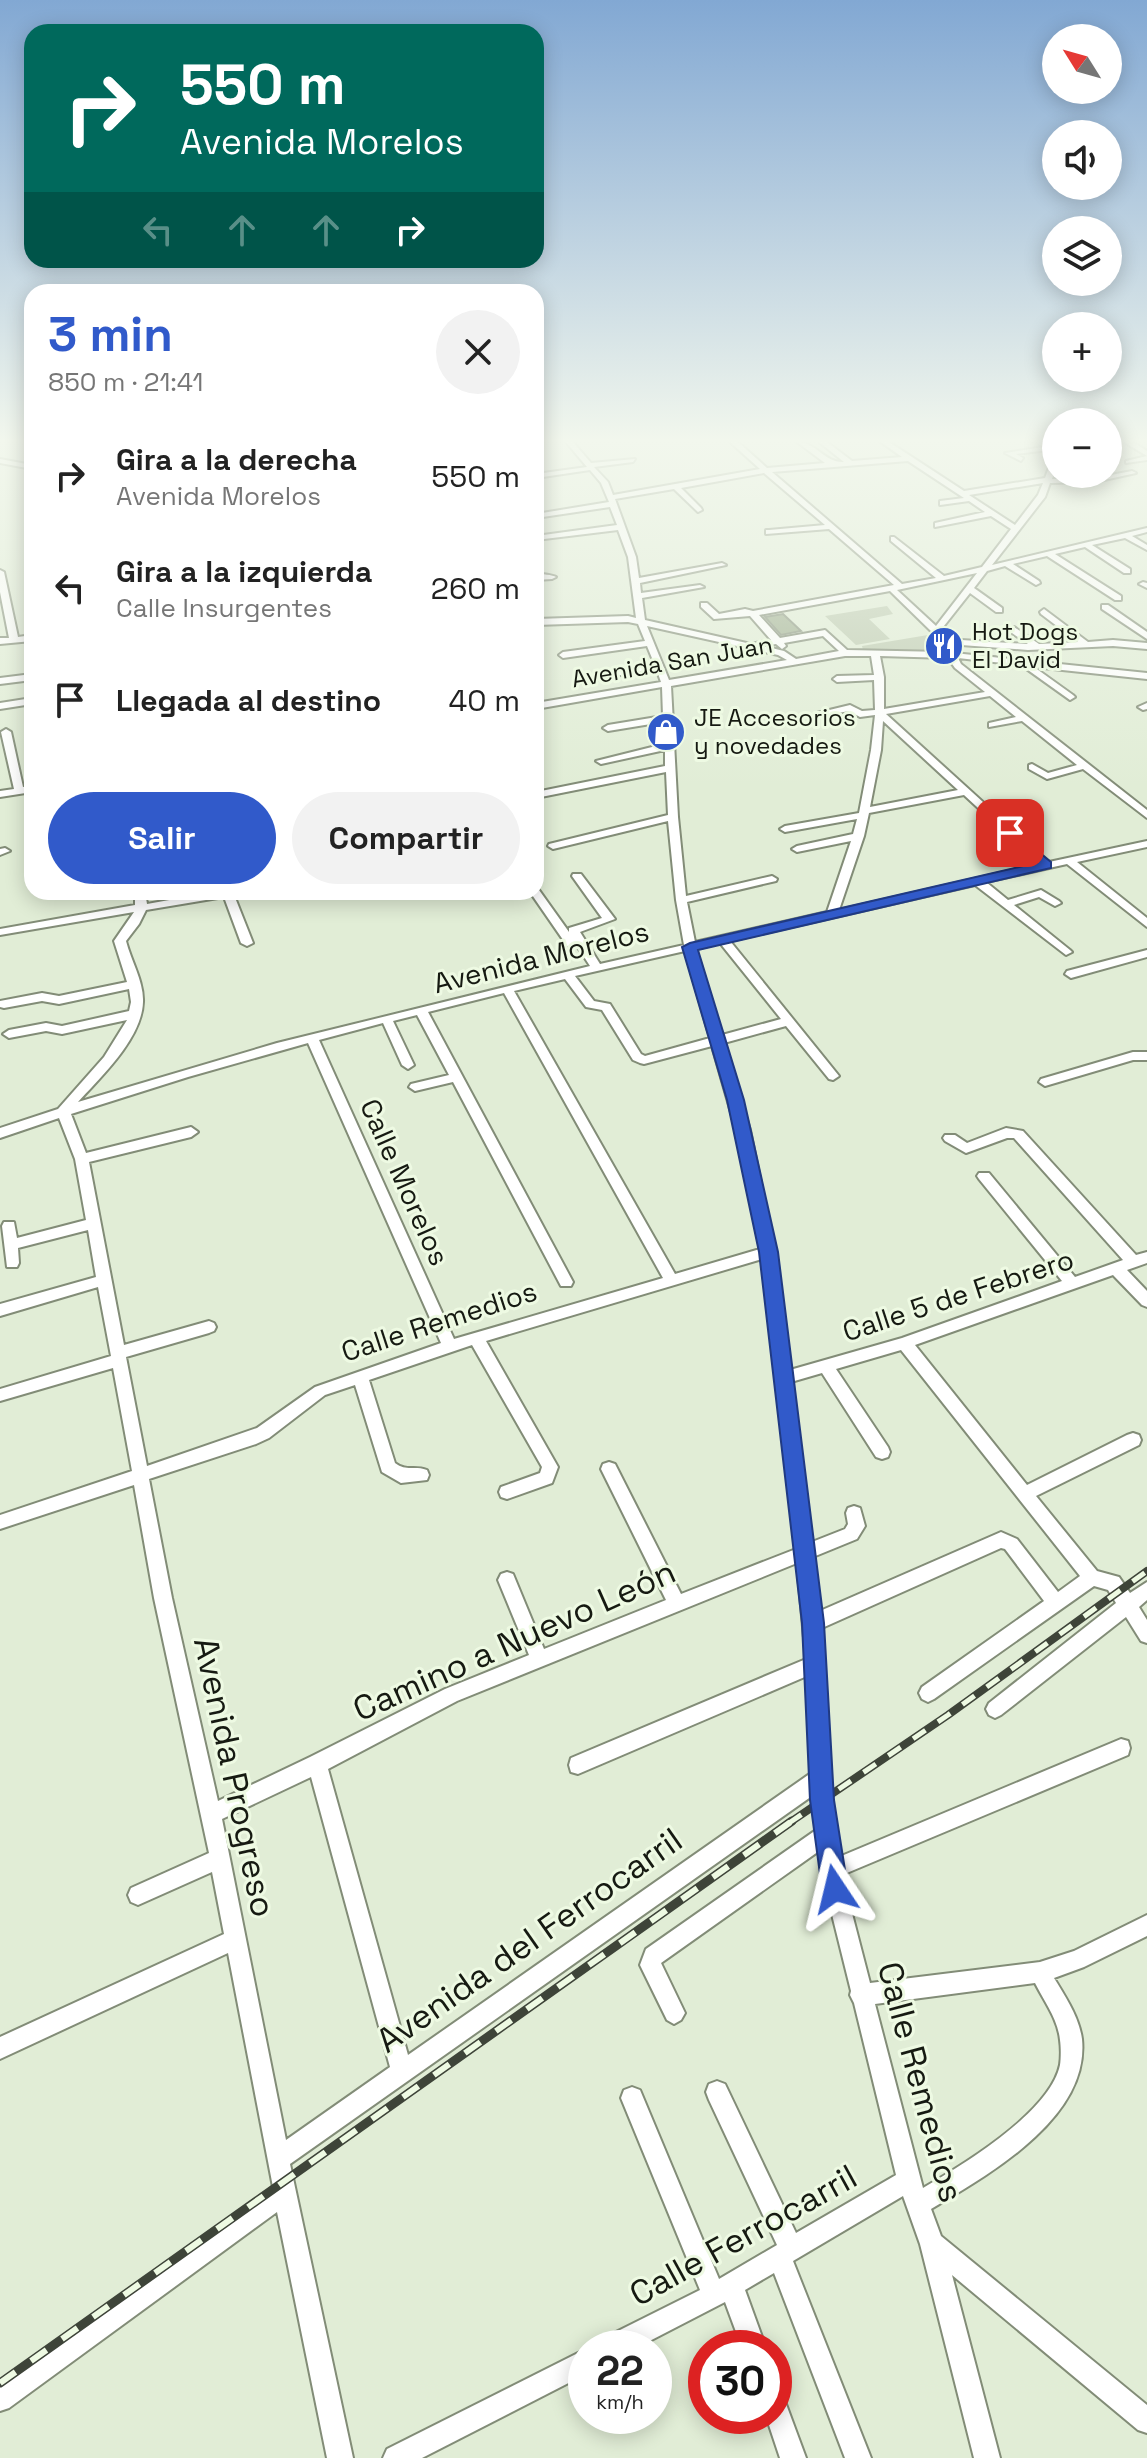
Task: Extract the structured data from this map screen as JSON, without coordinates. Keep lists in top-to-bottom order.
{
  "streets": {
    "street": [
      "Avenida San Juan",
      "Avenida Morelos",
      "Calle Morelos",
      "Calle 5 de Febrero",
      "Calle Remedios",
      "Camino a Nuevo León",
      "Avenida Progreso",
      "Avenida del Ferrocarril",
      "Calle Ferrocarril"
    ]
  },
  "crossings": [
    ["Avenida San Juan", "Calle Remedios"],
    ["Avenida Morelos", "Calle Morelos"],
    ["Avenida Morelos", "Calle Remedios"],
    ["Avenida Morelos", "Avenida Progreso"],
    ["Calle Morelos", "Calle Remedios"],
    ["Calle 5 de Febrero", "Calle Remedios"],
    ["Calle Remedios", "Camino a Nuevo León"],
    ["Calle Remedios", "Avenida Progreso"],
    ["Calle Remedios", "Avenida del Ferrocarril"],
    ["Calle Remedios", "Calle Ferrocarril"],
    ["Camino a Nuevo León", "Avenida Progreso"],
    ["Avenida Progreso", "Avenida del Ferrocarril"]
  ],
  "places": {
    "restaurant": ["Hot Dogs El David"],
    "shop": ["JE Accesorios y novedades"]
  },
  "north": "top left",
  "page": {
    "map_buttons": ["+", "−"],
    "turn": ["550 m", "Avenida Morelos"],
    "heading": ["3 min", "850 m · 21:41"],
    "list": [
      {
        "name": "Gira a la derecha",
        "note": "Avenida Morelos",
        "value": "550 m"
      },
      {
        "name": "Gira a la izquierda",
        "note": "Calle Insurgentes",
        "value": "260 m"
      },
      {
        "name": "Llegada al destino",
        "value": "40 m"
      }
    ],
    "buttons": ["Salir", "Compartir"],
    "speed": "22 km/h",
    "limit": "30"
  }
}
